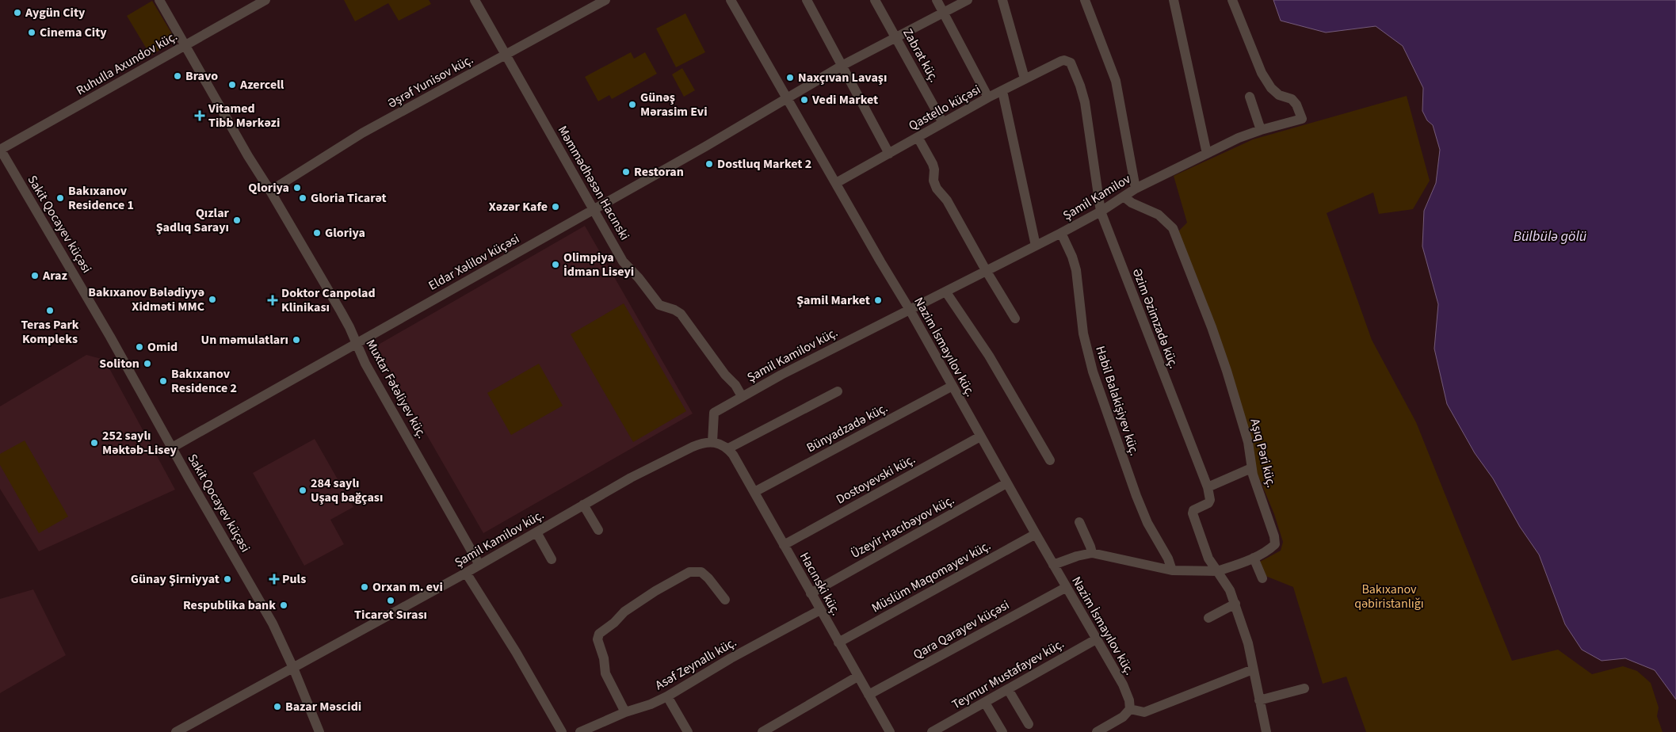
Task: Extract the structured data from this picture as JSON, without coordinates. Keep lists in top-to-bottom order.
{
  "streets": {
    "street": [
      "Zabrat küç.",
      "Ruhulla Axundov küç.",
      "Əşrəf Yunisov küç.",
      "Qastello küçəsi",
      "Məmmədhəsən Hacınski",
      "Şamil Kamilov",
      "Sakit Qocayev küçəsi",
      "Eldar Xəlilov küçəsi",
      "Əzim Əzimzadə küç.",
      "Nazim İsmayılov küç.",
      "Şamil Kamilov küç.",
      "Muxtar Fətəliyev küç.",
      "Habil Balakişiyev küç.",
      "Bünyadzadə küç.",
      "Aşıq Pəri küç.",
      "Dostoyevski küç.",
      "Üzeyir Hacıbəyov küç.",
      "Müslüm Maqomayev küç.",
      "Hacınski küç.",
      "Qara Qarayev küçəsi",
      "Asəf Zeynallı küç.",
      "Teymur Mustafayev küç."
    ]
  },
  "crossings": [
    ["Zabrat küç.", "Qastello küçəsi"],
    ["Zabrat küç.", "Eldar Xəlilov küçəsi"],
    ["Ruhulla Axundov küç.", "Sakit Qocayev küçəsi"],
    ["Ruhulla Axundov küç.", "Muxtar Fətəliyev küç."],
    ["Əşrəf Yunisov küç.", "Məmmədhəsən Hacınski"],
    ["Əşrəf Yunisov küç.", "Muxtar Fətəliyev küç."],
    ["Qastello küçəsi", "Əzim Əzimzadə küç."],
    ["Qastello küçəsi", "Nazim İsmayılov küç."],
    ["Məmmədhəsən Hacınski", "Eldar Xəlilov küçəsi"],
    ["Məmmədhəsən Hacınski", "Şamil Kamilov küç."],
    ["Şamil Kamilov", "Əzim Əzimzadə küç."],
    ["Şamil Kamilov", "Nazim İsmayılov küç."],
    ["Şamil Kamilov", "Şamil Kamilov küç."],
    ["Şamil Kamilov", "Habil Balakişiyev küç."],
    ["Şamil Kamilov", "Aşıq Pəri küç."],
    ["Sakit Qocayev küçəsi", "Eldar Xəlilov küçəsi"],
    ["Sakit Qocayev küçəsi", "Şamil Kamilov küç."],
    ["Eldar Xəlilov küçəsi", "Nazim İsmayılov küç."],
    ["Eldar Xəlilov küçəsi", "Muxtar Fətəliyev küç."],
    ["Əzim Əzimzadə küç.", "Aşıq Pəri küç."],
    ["Nazim İsmayılov küç.", "Şamil Kamilov küç."],
    ["Nazim İsmayılov küç.", "Bünyadzadə küç."],
    ["Nazim İsmayılov küç.", "Dostoyevski küç."],
    ["Nazim İsmayılov küç.", "Üzeyir Hacıbəyov küç."],
    ["Nazim İsmayılov küç.", "Müslüm Maqomayev küç."],
    ["Nazim İsmayılov küç.", "Qara Qarayev küçəsi"],
    ["Nazim İsmayılov küç.", "Teymur Mustafayev küç."],
    ["Şamil Kamilov küç.", "Muxtar Fətəliyev küç."],
    ["Habil Balakişiyev küç.", "Aşıq Pəri küç."],
    ["Bünyadzadə küç.", "Hacınski küç."],
    ["Dostoyevski küç.", "Hacınski küç."],
    ["Üzeyir Hacıbəyov küç.", "Hacınski küç."],
    ["Müslüm Maqomayev küç.", "Hacınski küç."],
    ["Hacınski küç.", "Qara Qarayev küçəsi"],
    ["Hacınski küç.", "Asəf Zeynallı küç."]
  ],
  "water": ["Bülbülə gölü"],
  "parks": ["Bakıxanov qəbiristanlığı"],
  "places": {
    "other": [
      "Aygün City",
      "Cinema City",
      "Bravo",
      "Naxçıvan Lavaşı",
      "Azercell",
      "Vedi Market",
      "Günəş Mərasim Evi",
      "Dostluq Market 2",
      "Restoran",
      "Qloriya",
      "Bakıxanov Residence 1",
      "Gloria Ticarət",
      "Xəzər Kafe",
      "Qızlar Şadlıq Sarayı",
      "Gloriya",
      "Olimpiya İdman Liseyi",
      "Araz",
      "Bakıxanov Bələdiyyə Xidməti MMC",
      "Şamil Market",
      "Teras Park Kompleks",
      "Un məmulatları",
      "Omid",
      "Soliton",
      "Bakıxanov Residence 2",
      "252 saylı Məktəb-Lisey",
      "284 saylı Uşaq bağçası",
      "Günay Şirniyyat",
      "Orxan m. evi",
      "Ticarət Sırası",
      "Respublika bank",
      "Bazar Məscidi"
    ],
    "health": ["Vitamed Tibb Mərkəzi", "Doktor Canpolad Klinikası", "Puls"]
  }
}
